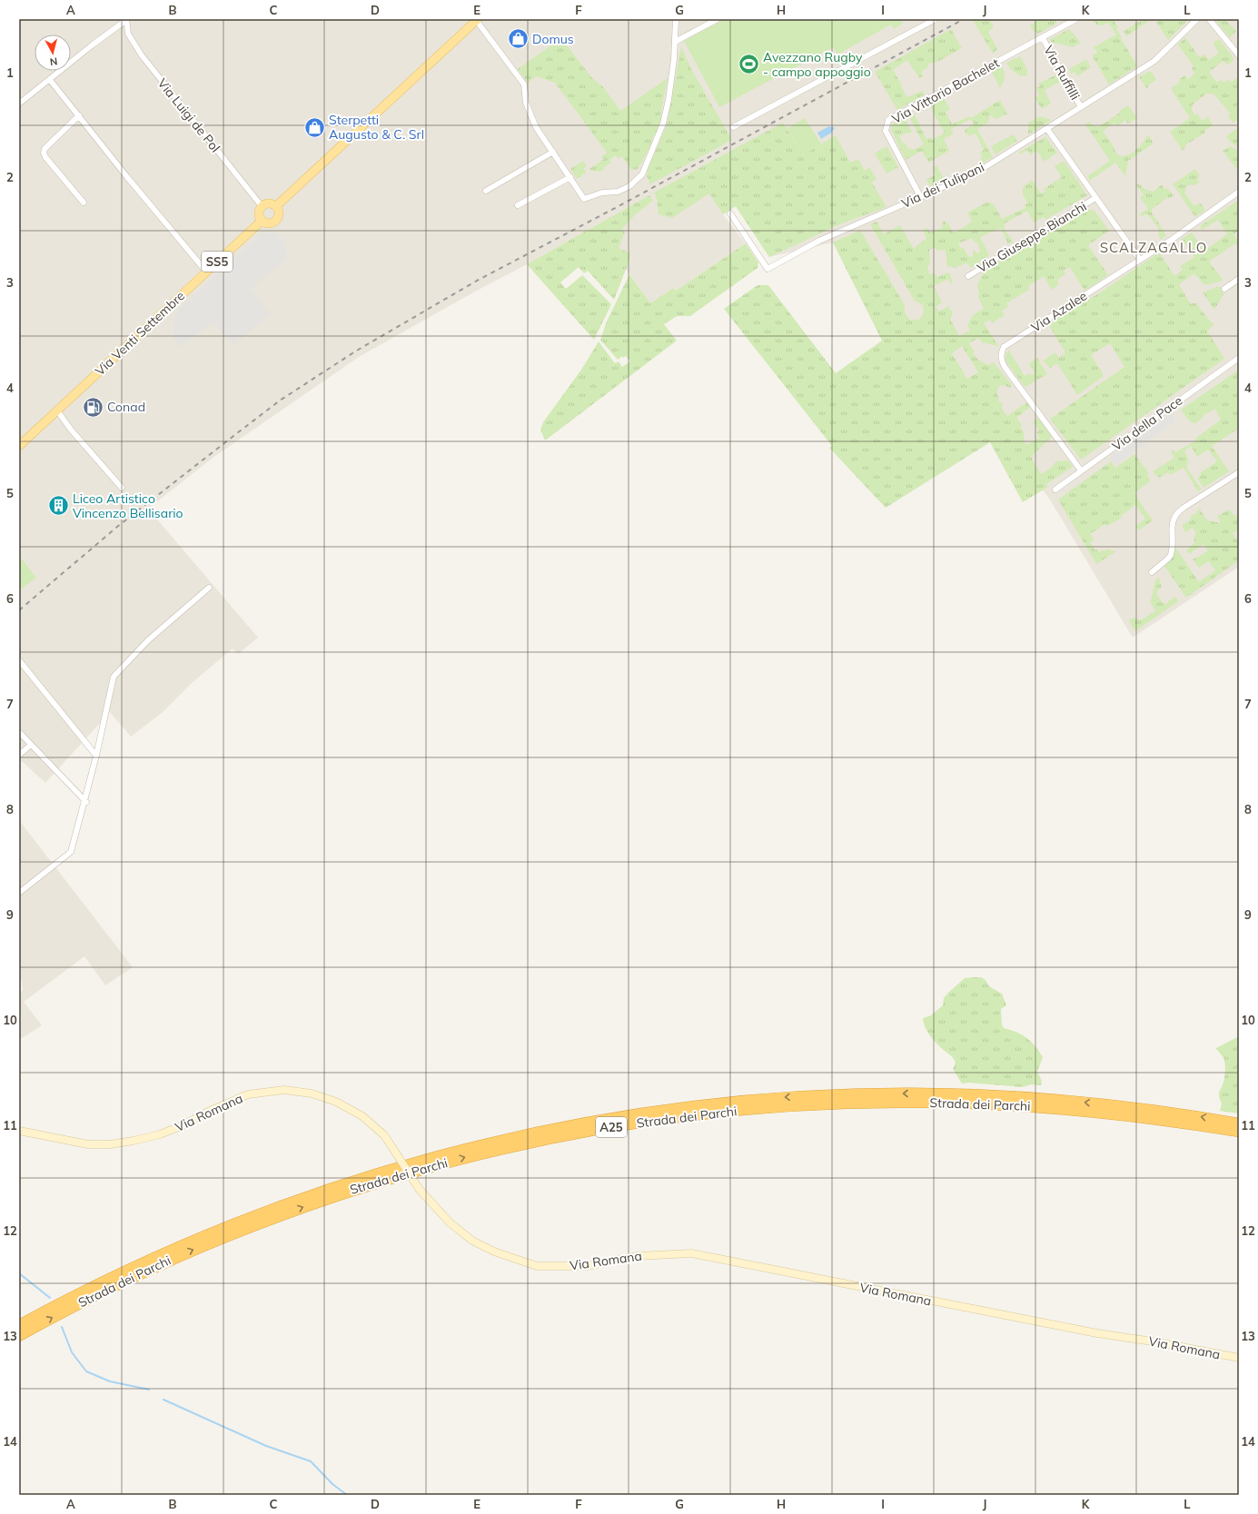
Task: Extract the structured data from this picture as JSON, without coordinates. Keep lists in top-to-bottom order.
{
  "streets": {
    "highway": ["Strada dei Parchi", "A25"],
    "main road": ["SS5", "Via Venti Settembre", "Via Romana"],
    "street": [
      "Via Ruffilli",
      "Via Vittorio Bachelet",
      "Via Luigi de Pol",
      "Via dei Tulipani",
      "Via Giuseppe Bianchi",
      "Via Azalee",
      "Via della Pace"
    ]
  },
  "crossings": [
    ["Via Ruffilli", "Via Vittorio Bachelet"],
    ["Via Ruffilli", "Via dei Tulipani"],
    ["Via Vittorio Bachelet", "Via dei Tulipani"],
    ["Via Luigi de Pol", "Via Venti Settembre"],
    ["Via Azalee", "Via della Pace"]
  ],
  "districts": ["SCALZAGALLO"],
  "places": {
    "shop": ["Domus", "Sterpetti Augusto & C. Srl"],
    "sports": ["Avezzano Rugby - campo appoggio"],
    "fuel station": ["Conad"],
    "building": ["Liceo Artistico Vincenzo Bellisario"]
  },
  "north": "bottom",
  "grid": {
    "columns": [
      "A",
      "B",
      "C",
      "D",
      "E",
      "F",
      "G",
      "H",
      "I",
      "J",
      "K",
      "L"
    ],
    "rows": [
      "1",
      "2",
      "3",
      "4",
      "5",
      "6",
      "7",
      "8",
      "9",
      "10",
      "11",
      "12",
      "13",
      "14"
    ]
  }
}
